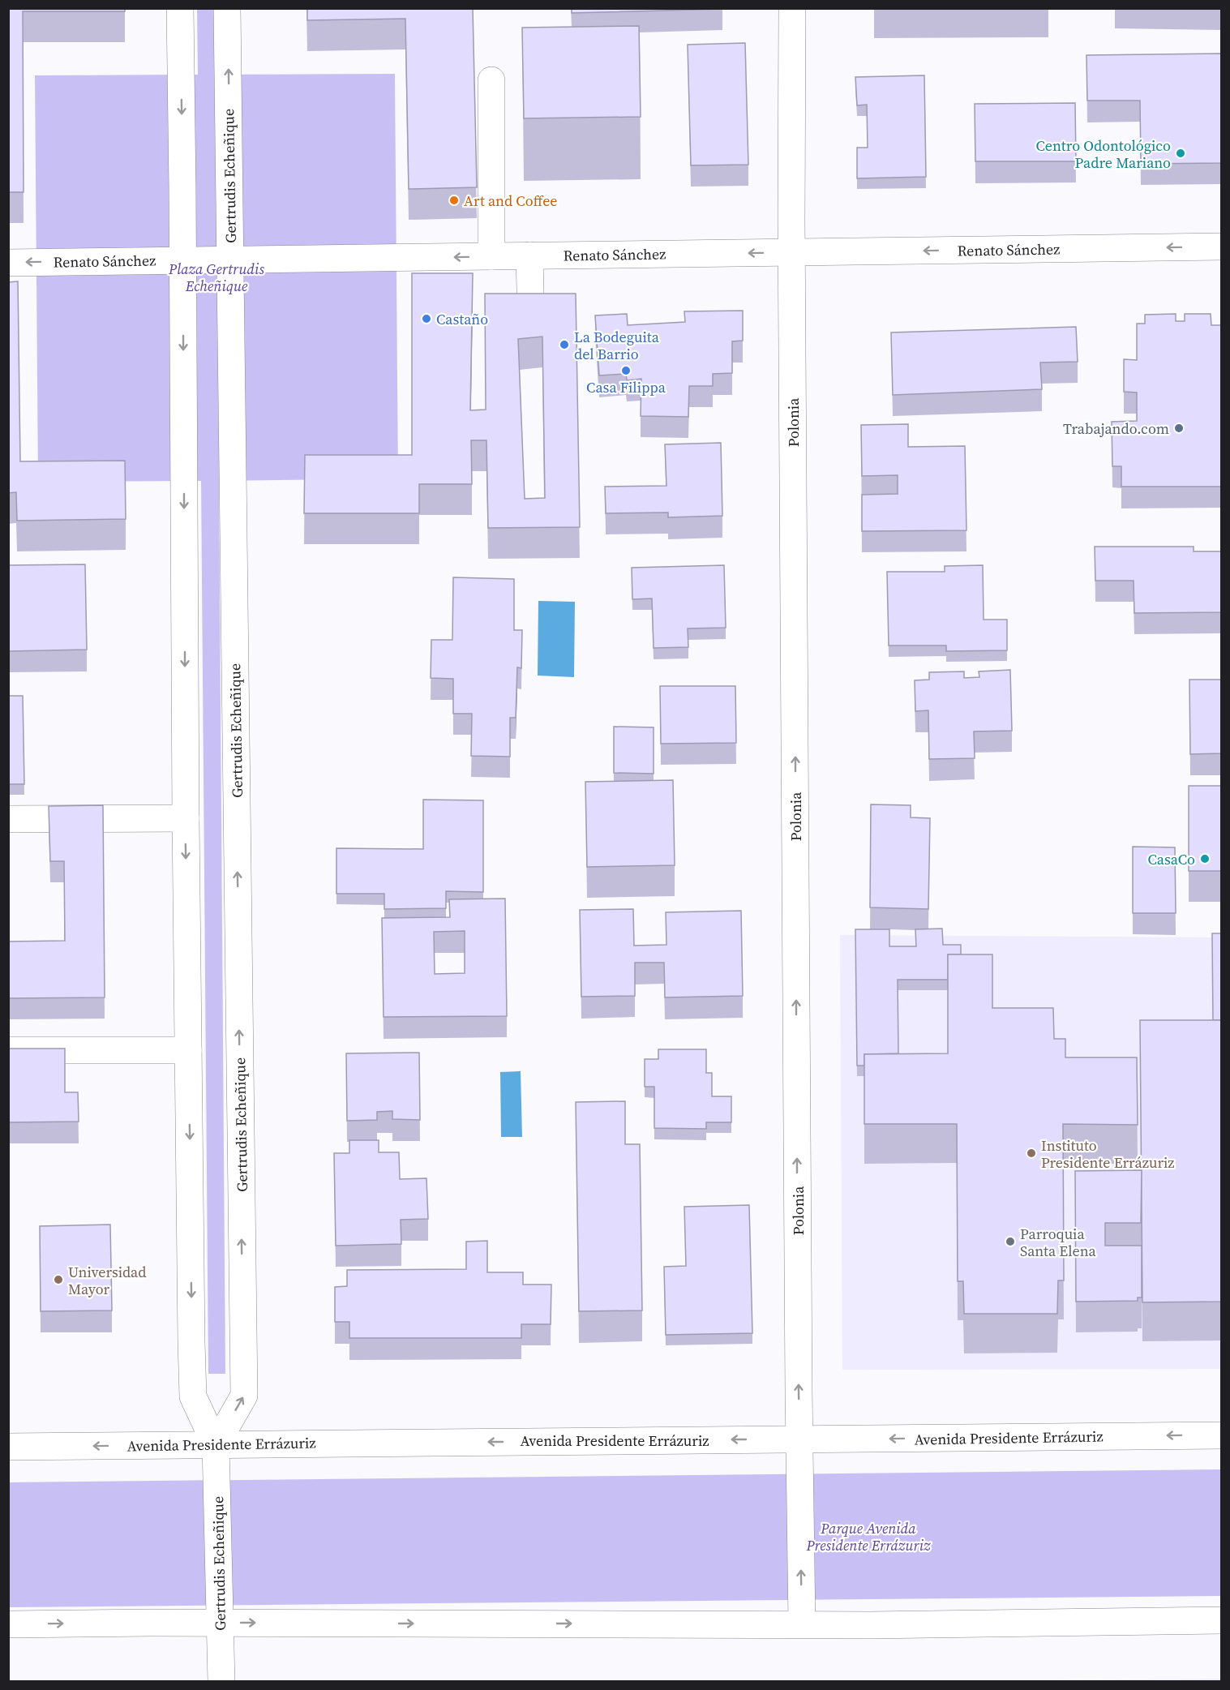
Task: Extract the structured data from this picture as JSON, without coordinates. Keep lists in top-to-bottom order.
{
  "streets": {
    "street": [
      "Gertrudis Echeñique",
      "Renato Sánchez",
      "Polonia",
      "Avenida Presidente Errázuriz"
    ]
  },
  "crossings": [
    ["Gertrudis Echeñique", "Renato Sánchez"],
    ["Gertrudis Echeñique", "Avenida Presidente Errázuriz"],
    ["Renato Sánchez", "Polonia"],
    ["Polonia", "Avenida Presidente Errázuriz"]
  ],
  "one_way": ["Renato Sánchez", "Polonia"],
  "parks": ["Plaza Gertrudis Echeñique", "Parque Avenida Presidente Errázuriz"],
  "places": [
    "Centro Odontológico Padre Mariano",
    "Art and Coffee",
    "Castaño",
    "La Bodeguita del Barrio",
    "Casa Filippa",
    "Trabajando.com",
    "CasaCo",
    "Instituto Presidente Errázuriz",
    "Parroquia Santa Elena",
    "Universidad Mayor"
  ]
}
